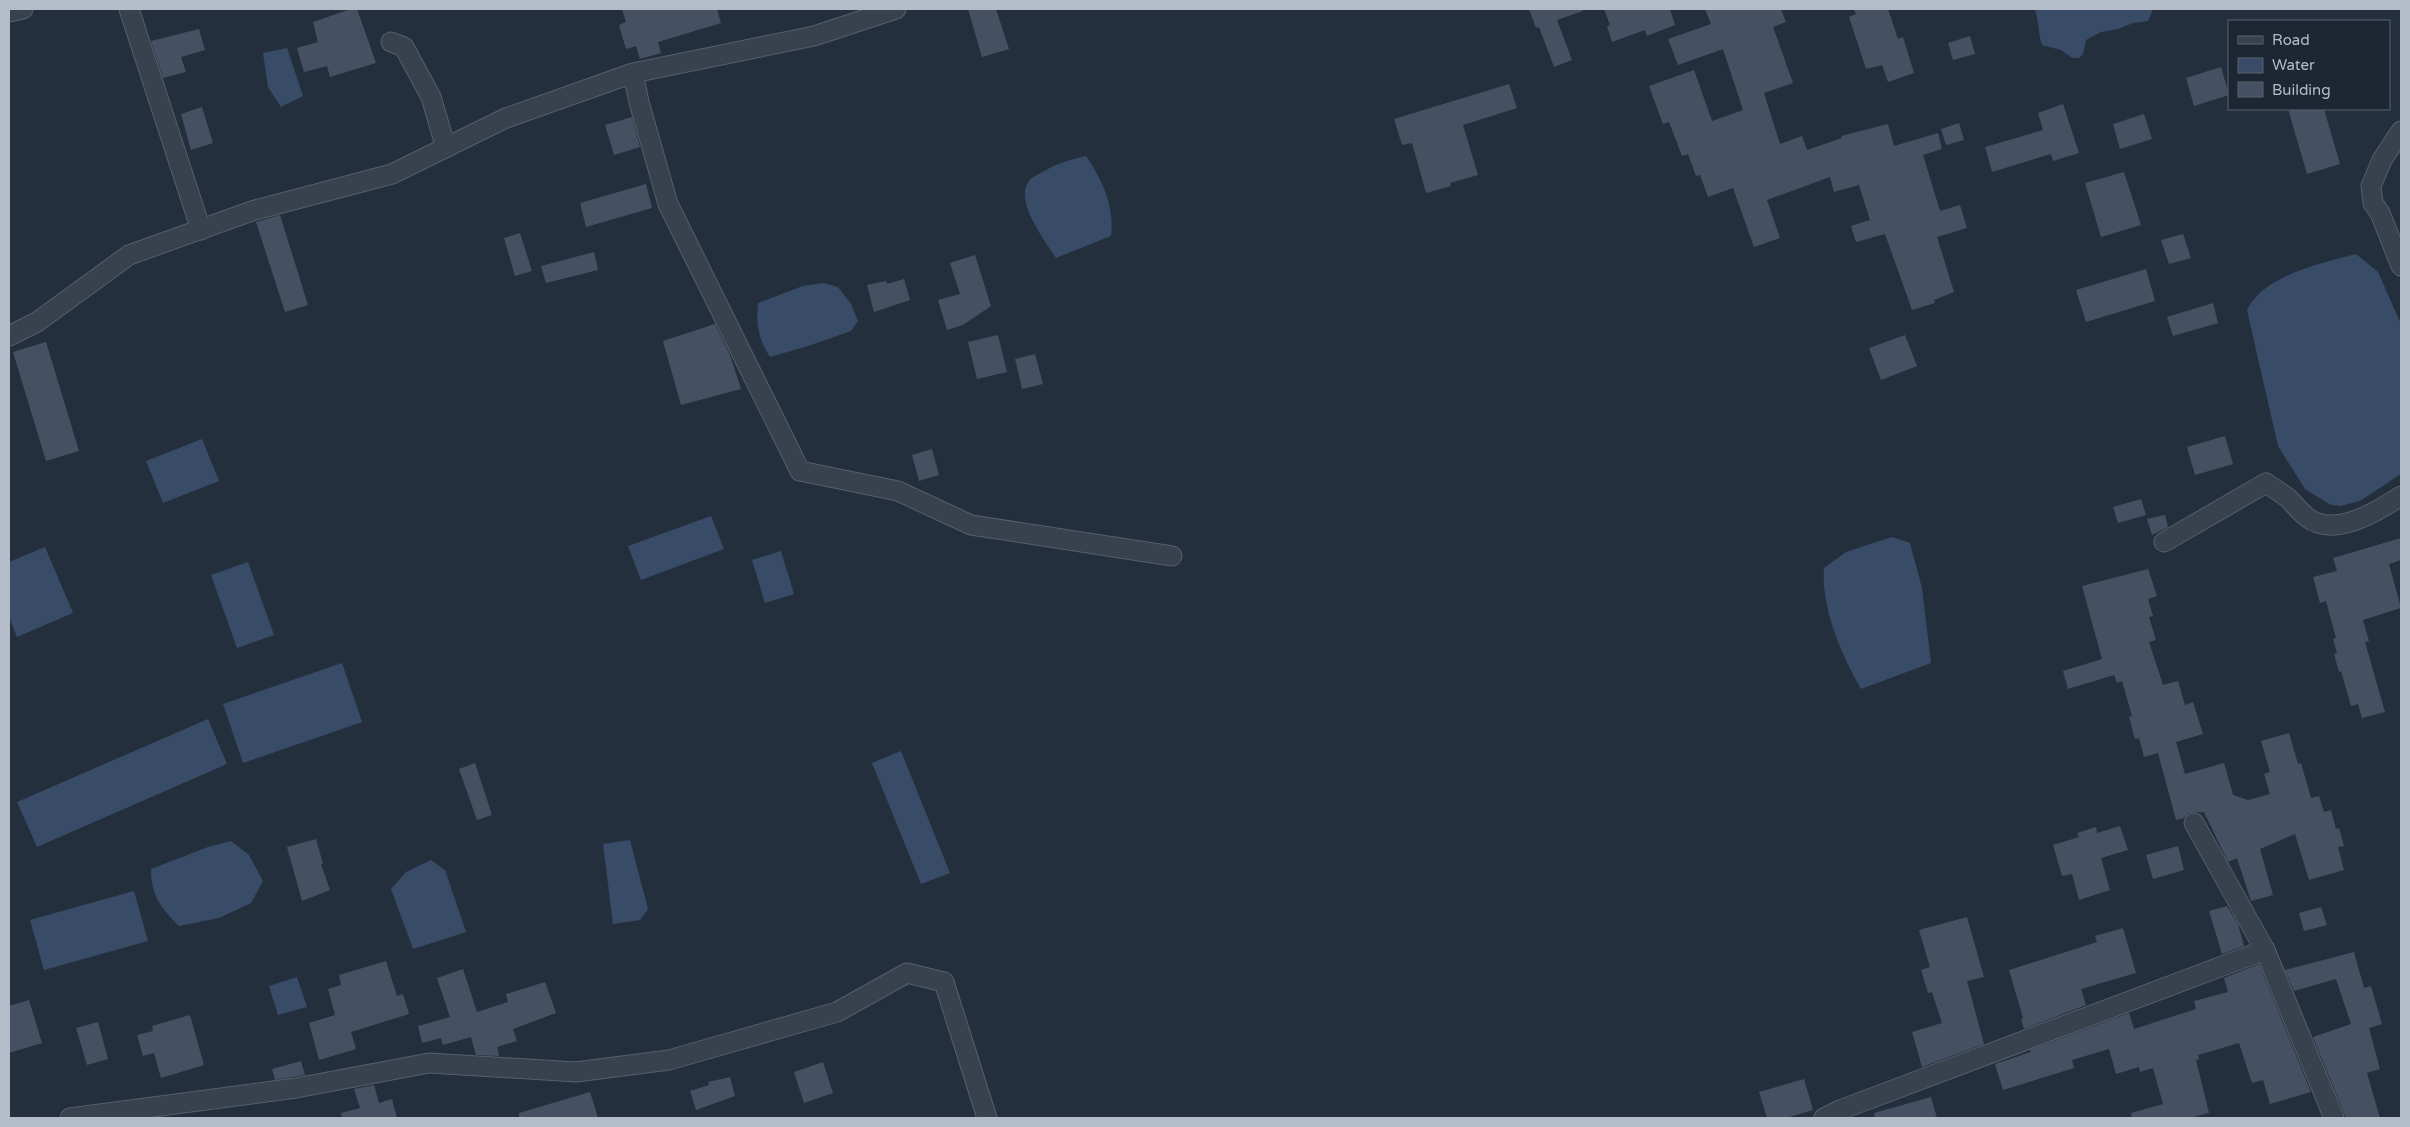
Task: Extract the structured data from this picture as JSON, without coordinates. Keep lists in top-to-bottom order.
{
  "legend": ["Road", "Water", "Building"]
}
